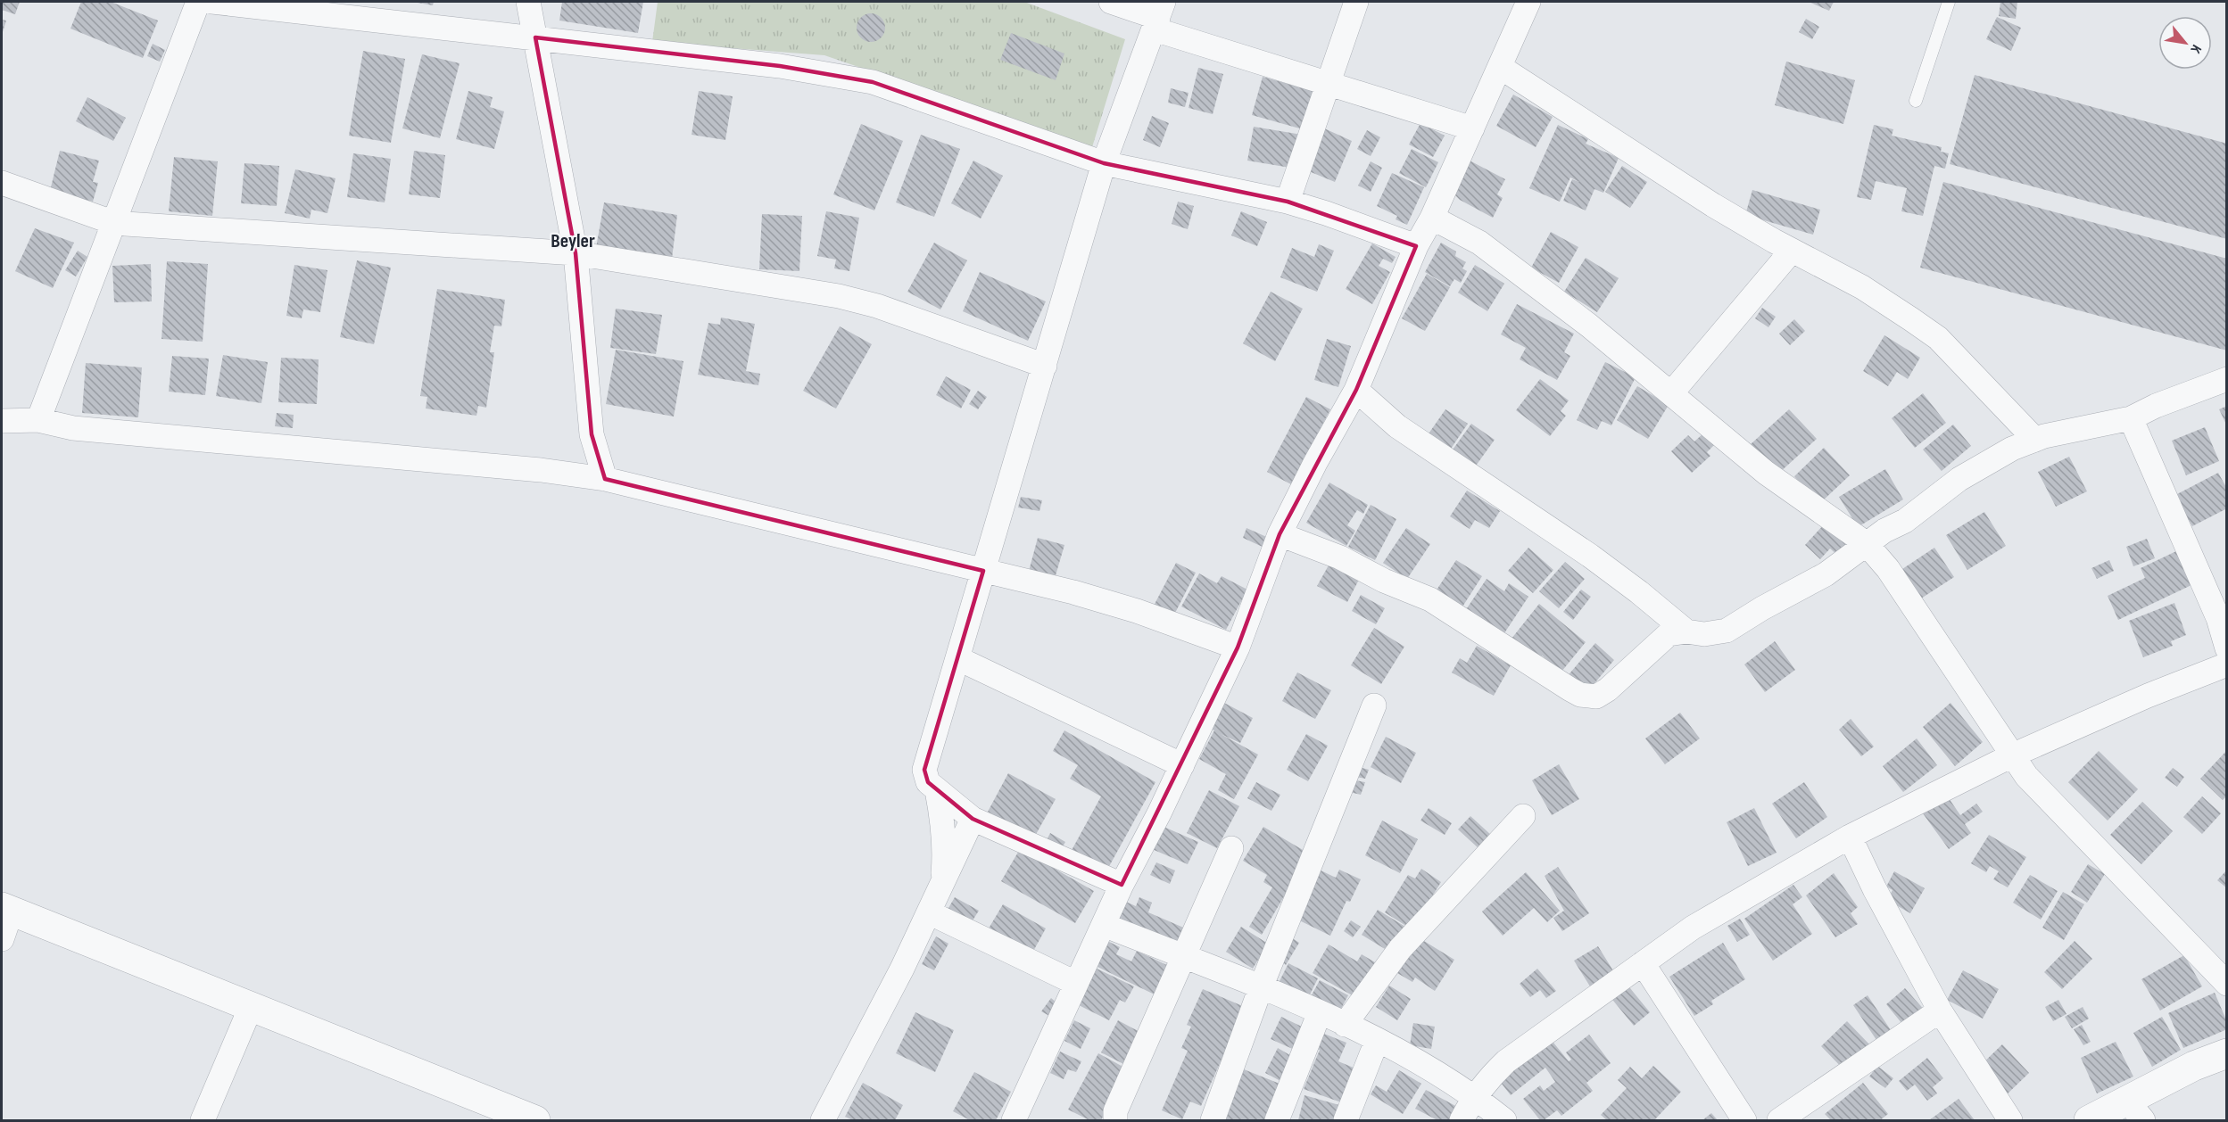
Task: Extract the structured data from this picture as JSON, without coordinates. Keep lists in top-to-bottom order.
{
  "districts": ["Beyler"],
  "north": "bottom right"
}
